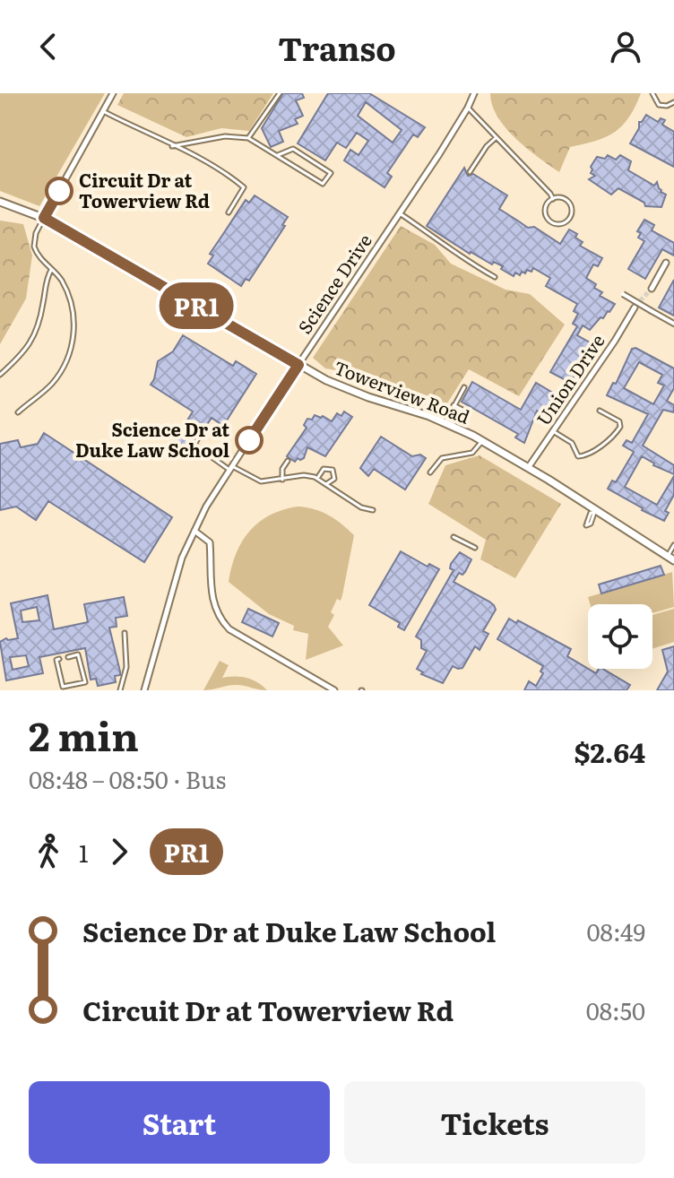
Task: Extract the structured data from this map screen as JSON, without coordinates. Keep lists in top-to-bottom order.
{
  "streets": {
    "street": ["Science Drive", "Union Drive", "Towerview Road"]
  },
  "crossings": [
    ["Science Drive", "Towerview Road"],
    ["Union Drive", "Towerview Road"]
  ],
  "places": ["Circuit Dr at Towerview Rd", "Science Dr at Duke Law School"],
  "lines": ["bus line PR1"],
  "page": {
    "header": "Transo",
    "on_map": "PR1",
    "heading": ["2 min", "08:48 – 08:50 · Bus", "$2.64"],
    "legs": ["1", "PR1"],
    "list": [
      {
        "name": "Science Dr at Duke Law School",
        "value": "08:49"
      },
      {
        "name": "Circuit Dr at Towerview Rd",
        "value": "08:50"
      }
    ],
    "buttons": ["Start", "Tickets"]
  }
}
